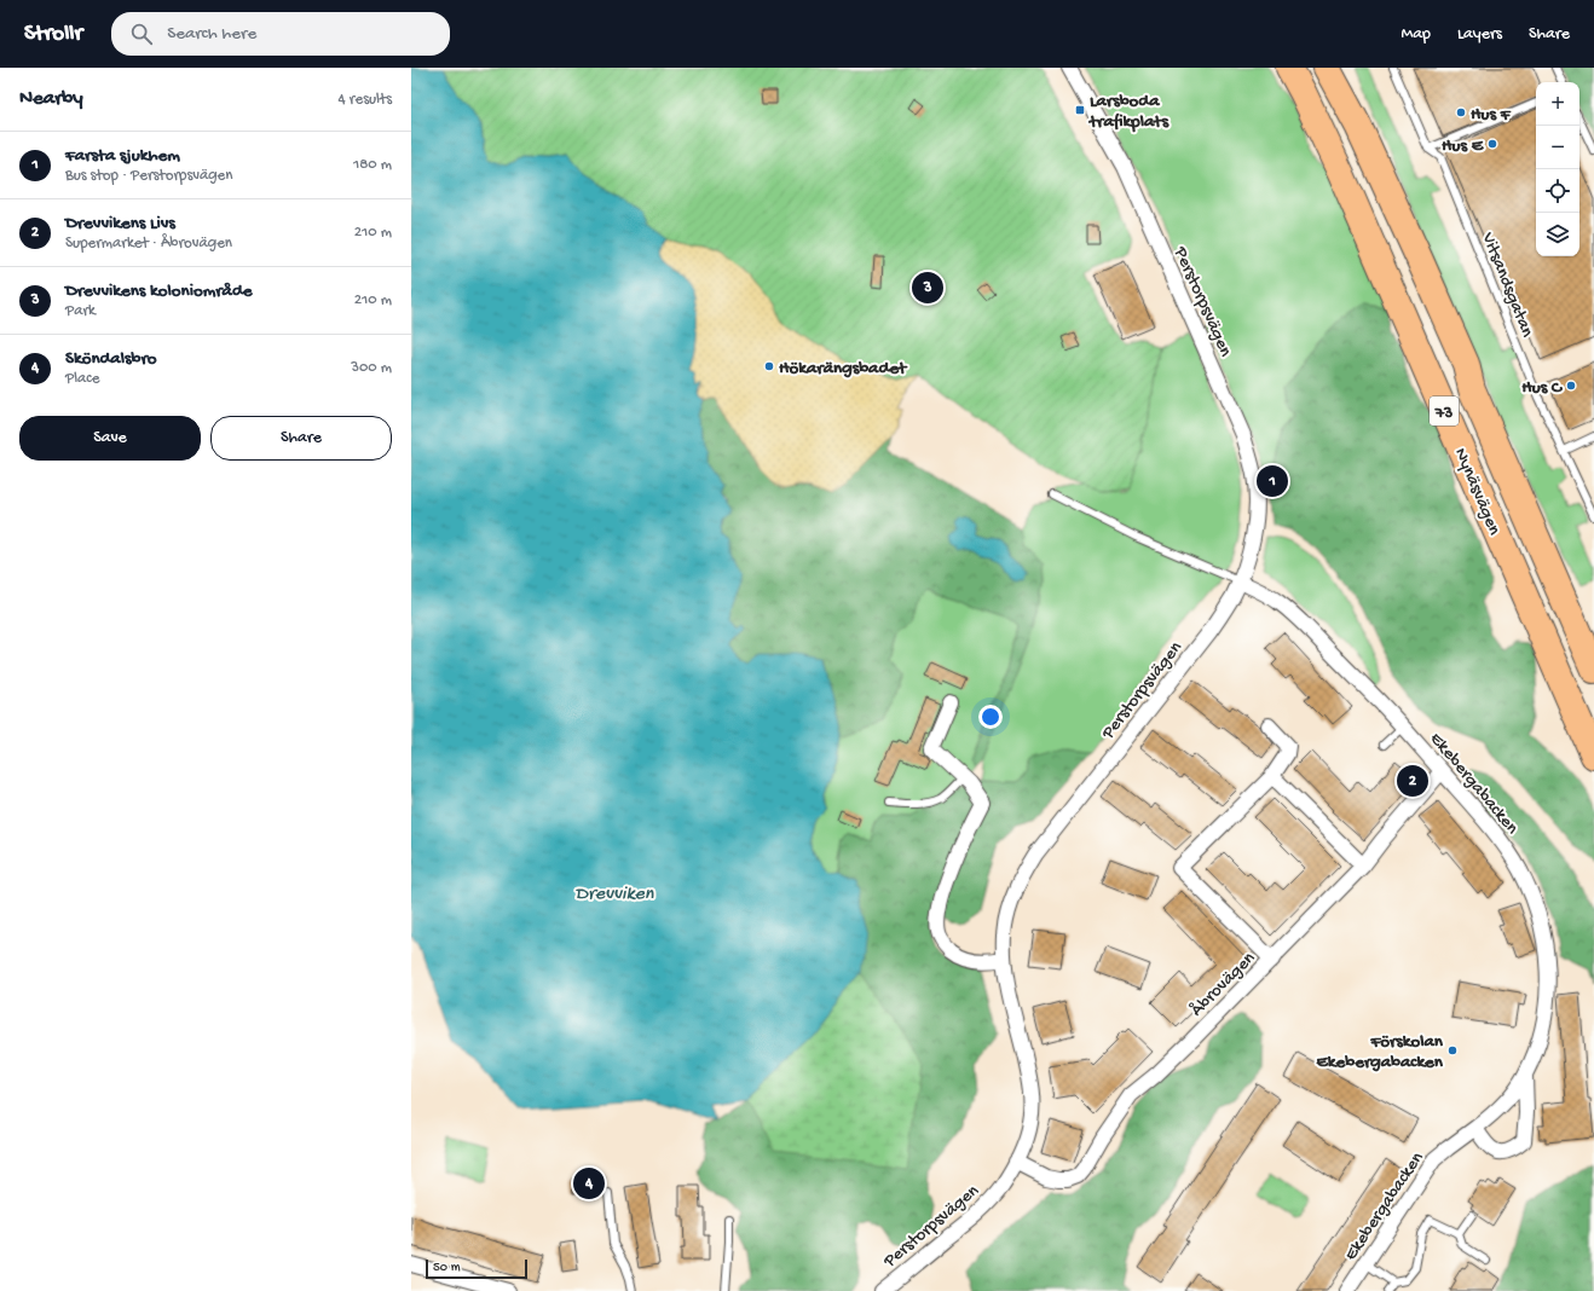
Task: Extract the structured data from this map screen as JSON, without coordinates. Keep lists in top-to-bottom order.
{
  "streets": {
    "highway": ["73", "Nynäsvägen"],
    "street": ["Perstorpsvägen", "Ekebergabacken", "Åbrovägen"],
    "lane": ["Vitsandsgatan"]
  },
  "crossings": [
    ["Perstorpsvägen", "Ekebergabacken"],
    ["Perstorpsvägen", "Åbrovägen"],
    ["Ekebergabacken", "Åbrovägen"]
  ],
  "water": ["Drevviken"],
  "places": {
    "transit": ["Larsboda trafikplats"],
    "other": [
      "Hus F",
      "Hus E",
      "Hökarängsbadet",
      "Hus C",
      "Förskolan Ekebergabacken"
    ]
  },
  "scale_bar": "50 m",
  "page": {
    "header": "Strollr",
    "search": "Search here",
    "nav": ["Map", "Layers", "Share"],
    "heading": ["Nearby", "4 results"],
    "map_buttons": ["+", "−"],
    "list": [
      {
        "mark": "1",
        "name": "Farsta sjukhem",
        "note": "Bus stop · Perstorpsvägen",
        "value": "180 m"
      },
      {
        "mark": "2",
        "name": "Drevvikens Livs",
        "note": "Supermarket · Åbrovägen",
        "value": "210 m"
      },
      {
        "mark": "3",
        "name": "Drevvikens koloniområde",
        "note": "Park",
        "value": "210 m"
      },
      {
        "mark": "4",
        "name": "Sköndalsbro",
        "note": "Place",
        "value": "300 m"
      }
    ],
    "pins": [
      "3",
      "1",
      "2",
      "4"
    ],
    "buttons": ["Save", "Share"],
    "scale": "50 m"
  }
}
